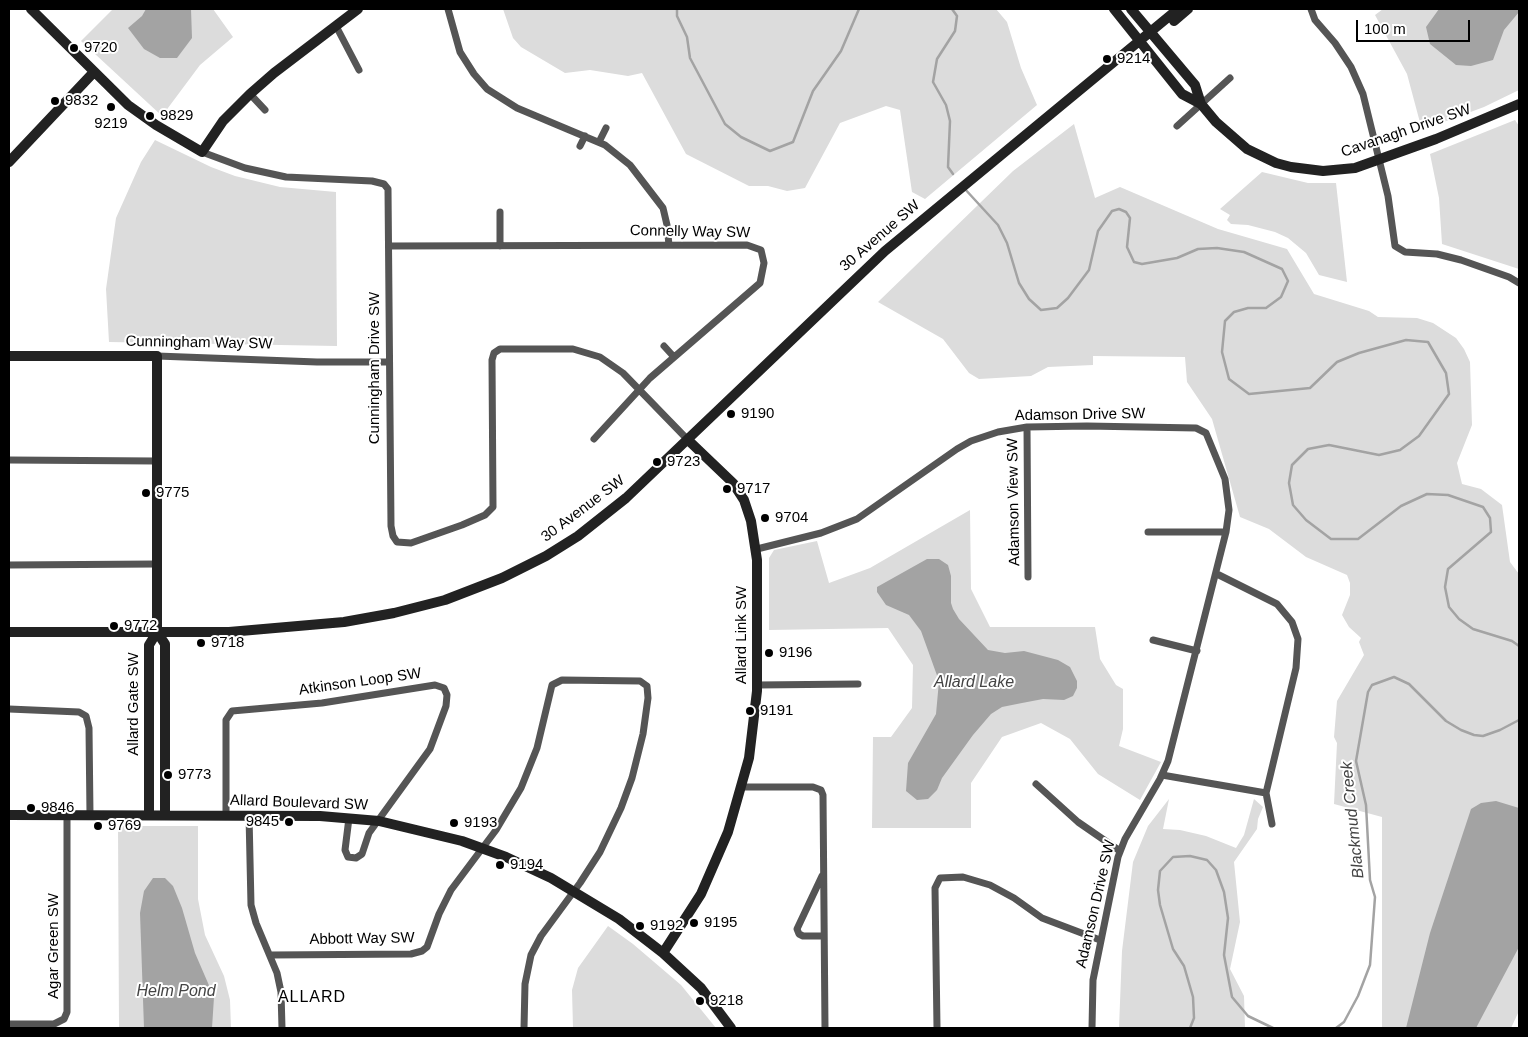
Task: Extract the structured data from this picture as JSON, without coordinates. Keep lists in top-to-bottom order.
{
  "streets": {
    "street": [
      "Cavanagh Drive SW",
      "Connelly Way SW",
      "30 Avenue SW",
      "Cunningham Way SW",
      "Cunningham Drive SW",
      "Adamson Drive SW",
      "Adamson View SW",
      "Allard Link SW",
      "Atkinson Loop SW",
      "Allard Gate SW",
      "Allard Boulevard SW",
      "Abbott Way SW",
      "Agar Green SW"
    ]
  },
  "crossings": [
    ["Cavanagh Drive SW", "30 Avenue SW"],
    ["Connelly Way SW", "Cunningham Drive SW"],
    ["30 Avenue SW", "Cunningham Drive SW"],
    ["30 Avenue SW", "Allard Link SW"],
    ["30 Avenue SW", "Allard Gate SW"],
    ["Cunningham Way SW", "Cunningham Drive SW"],
    ["Cunningham Drive SW", "Allard Link SW"],
    ["Adamson Drive SW", "Adamson View SW"],
    ["Adamson Drive SW", "Allard Link SW"],
    ["Allard Link SW", "Allard Boulevard SW"],
    ["Atkinson Loop SW", "Allard Boulevard SW"],
    ["Allard Gate SW", "Allard Boulevard SW"],
    ["Allard Boulevard SW", "Abbott Way SW"],
    ["Allard Boulevard SW", "Agar Green SW"]
  ],
  "districts": ["ALLARD"],
  "water": ["Allard Lake", "Blackmud Creek", "Helm Pond"],
  "places": [
    "9720",
    "9214",
    "9832",
    "9219",
    "9829",
    "9190",
    "9723",
    "9717",
    "9775",
    "9704",
    "9772",
    "9718",
    "9196",
    "9191",
    "9773",
    "9846",
    "9845",
    "9193",
    "9769",
    "9194",
    "9195",
    "9192",
    "9218"
  ],
  "scale_bar": "100 m"
}
